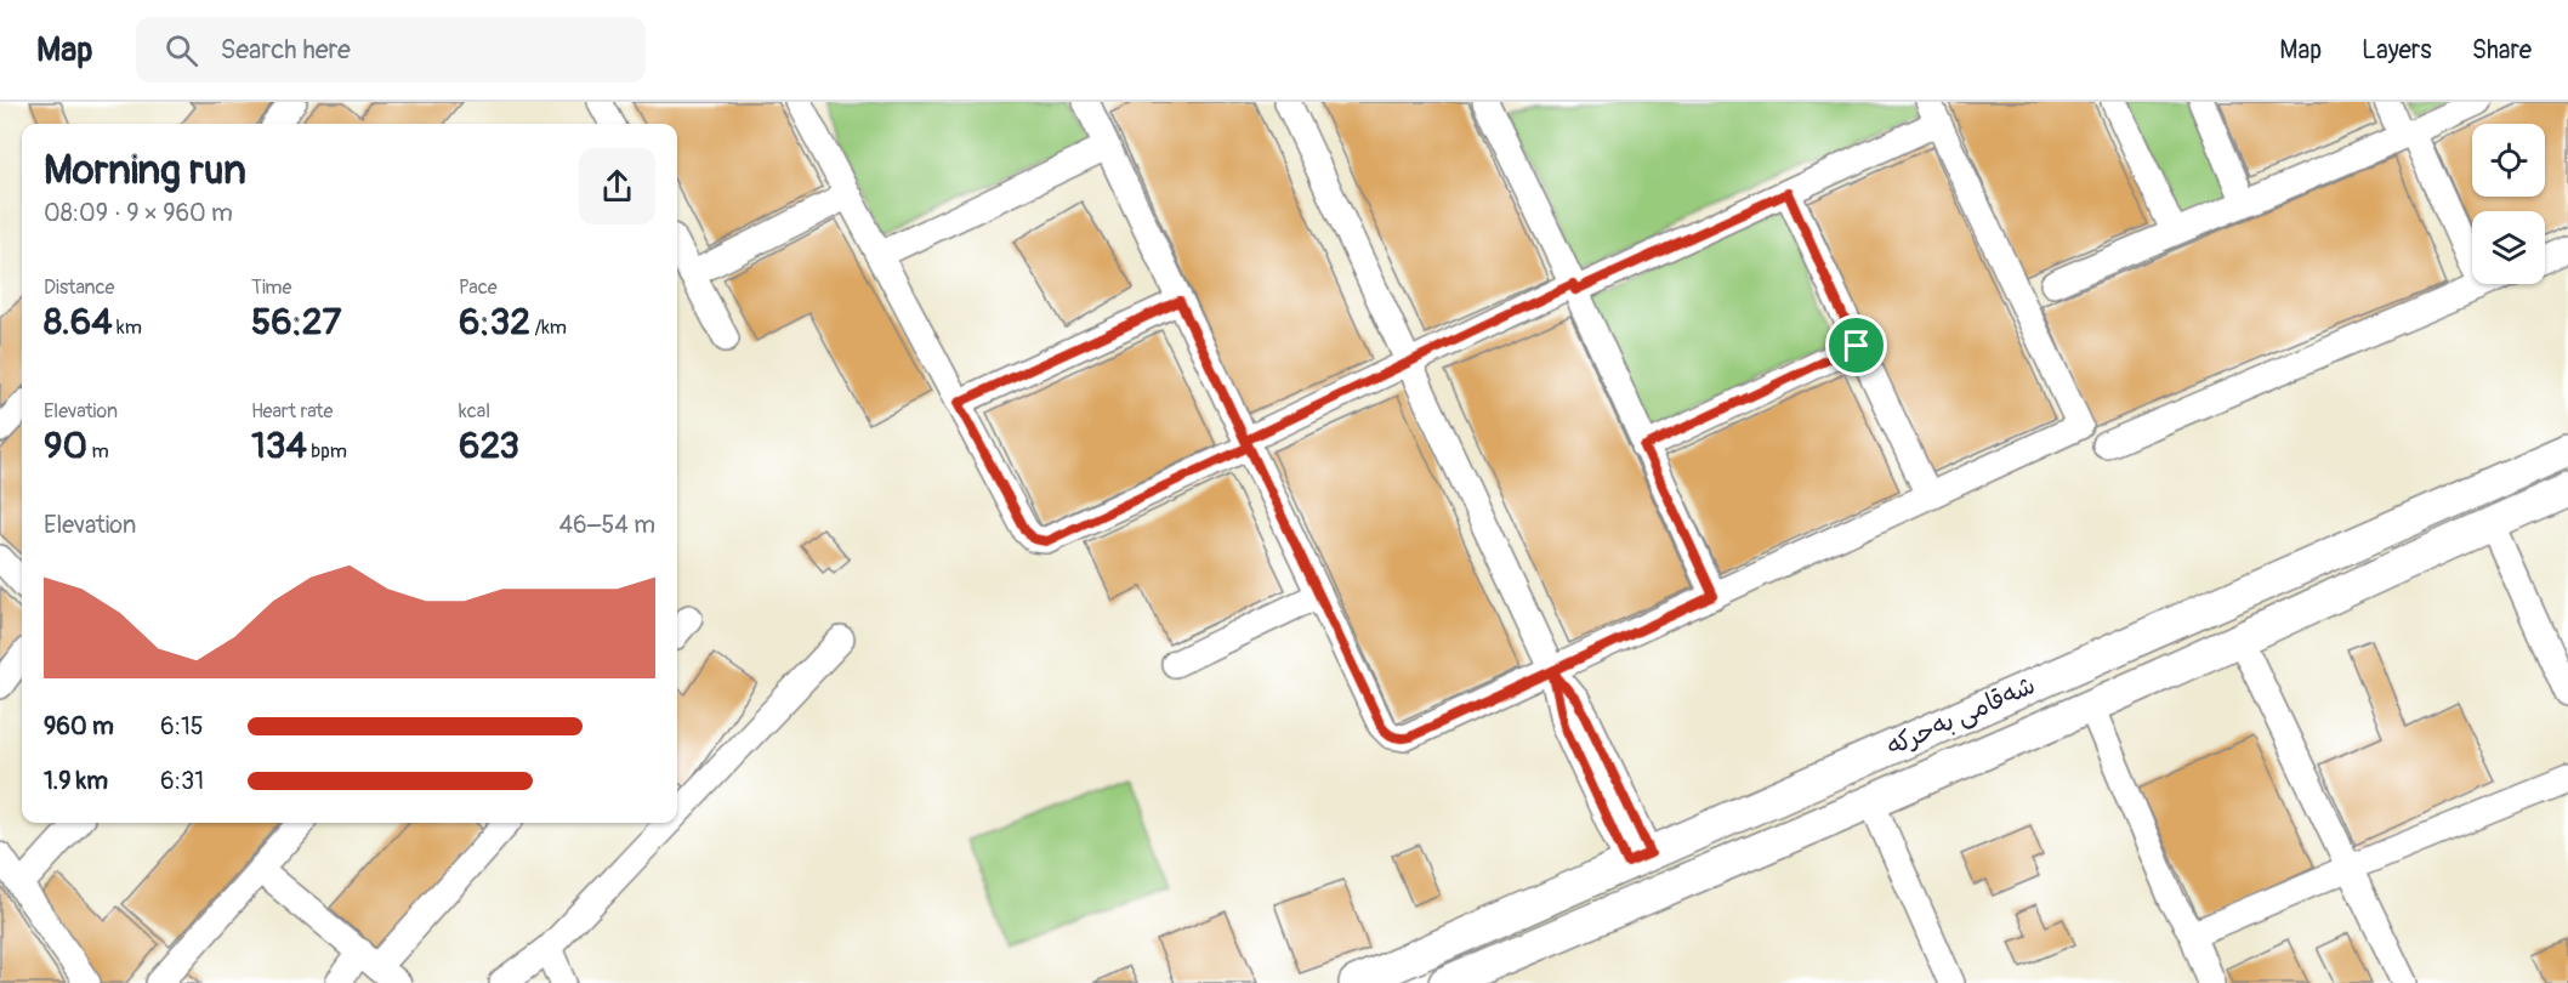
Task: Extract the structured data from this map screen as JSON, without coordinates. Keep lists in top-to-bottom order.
{
  "streets": {
    "main road": ["شەقامی بەحرکە"]
  },
  "page": {
    "header": "Map",
    "search": "Search here",
    "nav": ["Map", "Layers", "Share"],
    "heading": ["Morning run", "08:09 · 9 × 960 m"],
    "stats": [
      ["Distance", "8.64 km"],
      ["Time", "56:27"],
      ["Pace", "6:32 /km"],
      ["Elevation", "90 m"],
      ["Heart rate", "134 bpm"],
      ["kcal", "623"]
    ],
    "chart": ["Elevation", "46–54 m"],
    "list": [
      {
        "name": "960 m",
        "note": "6:15"
      },
      {
        "name": "1.9 km",
        "note": "6:31"
      }
    ]
  }
}
